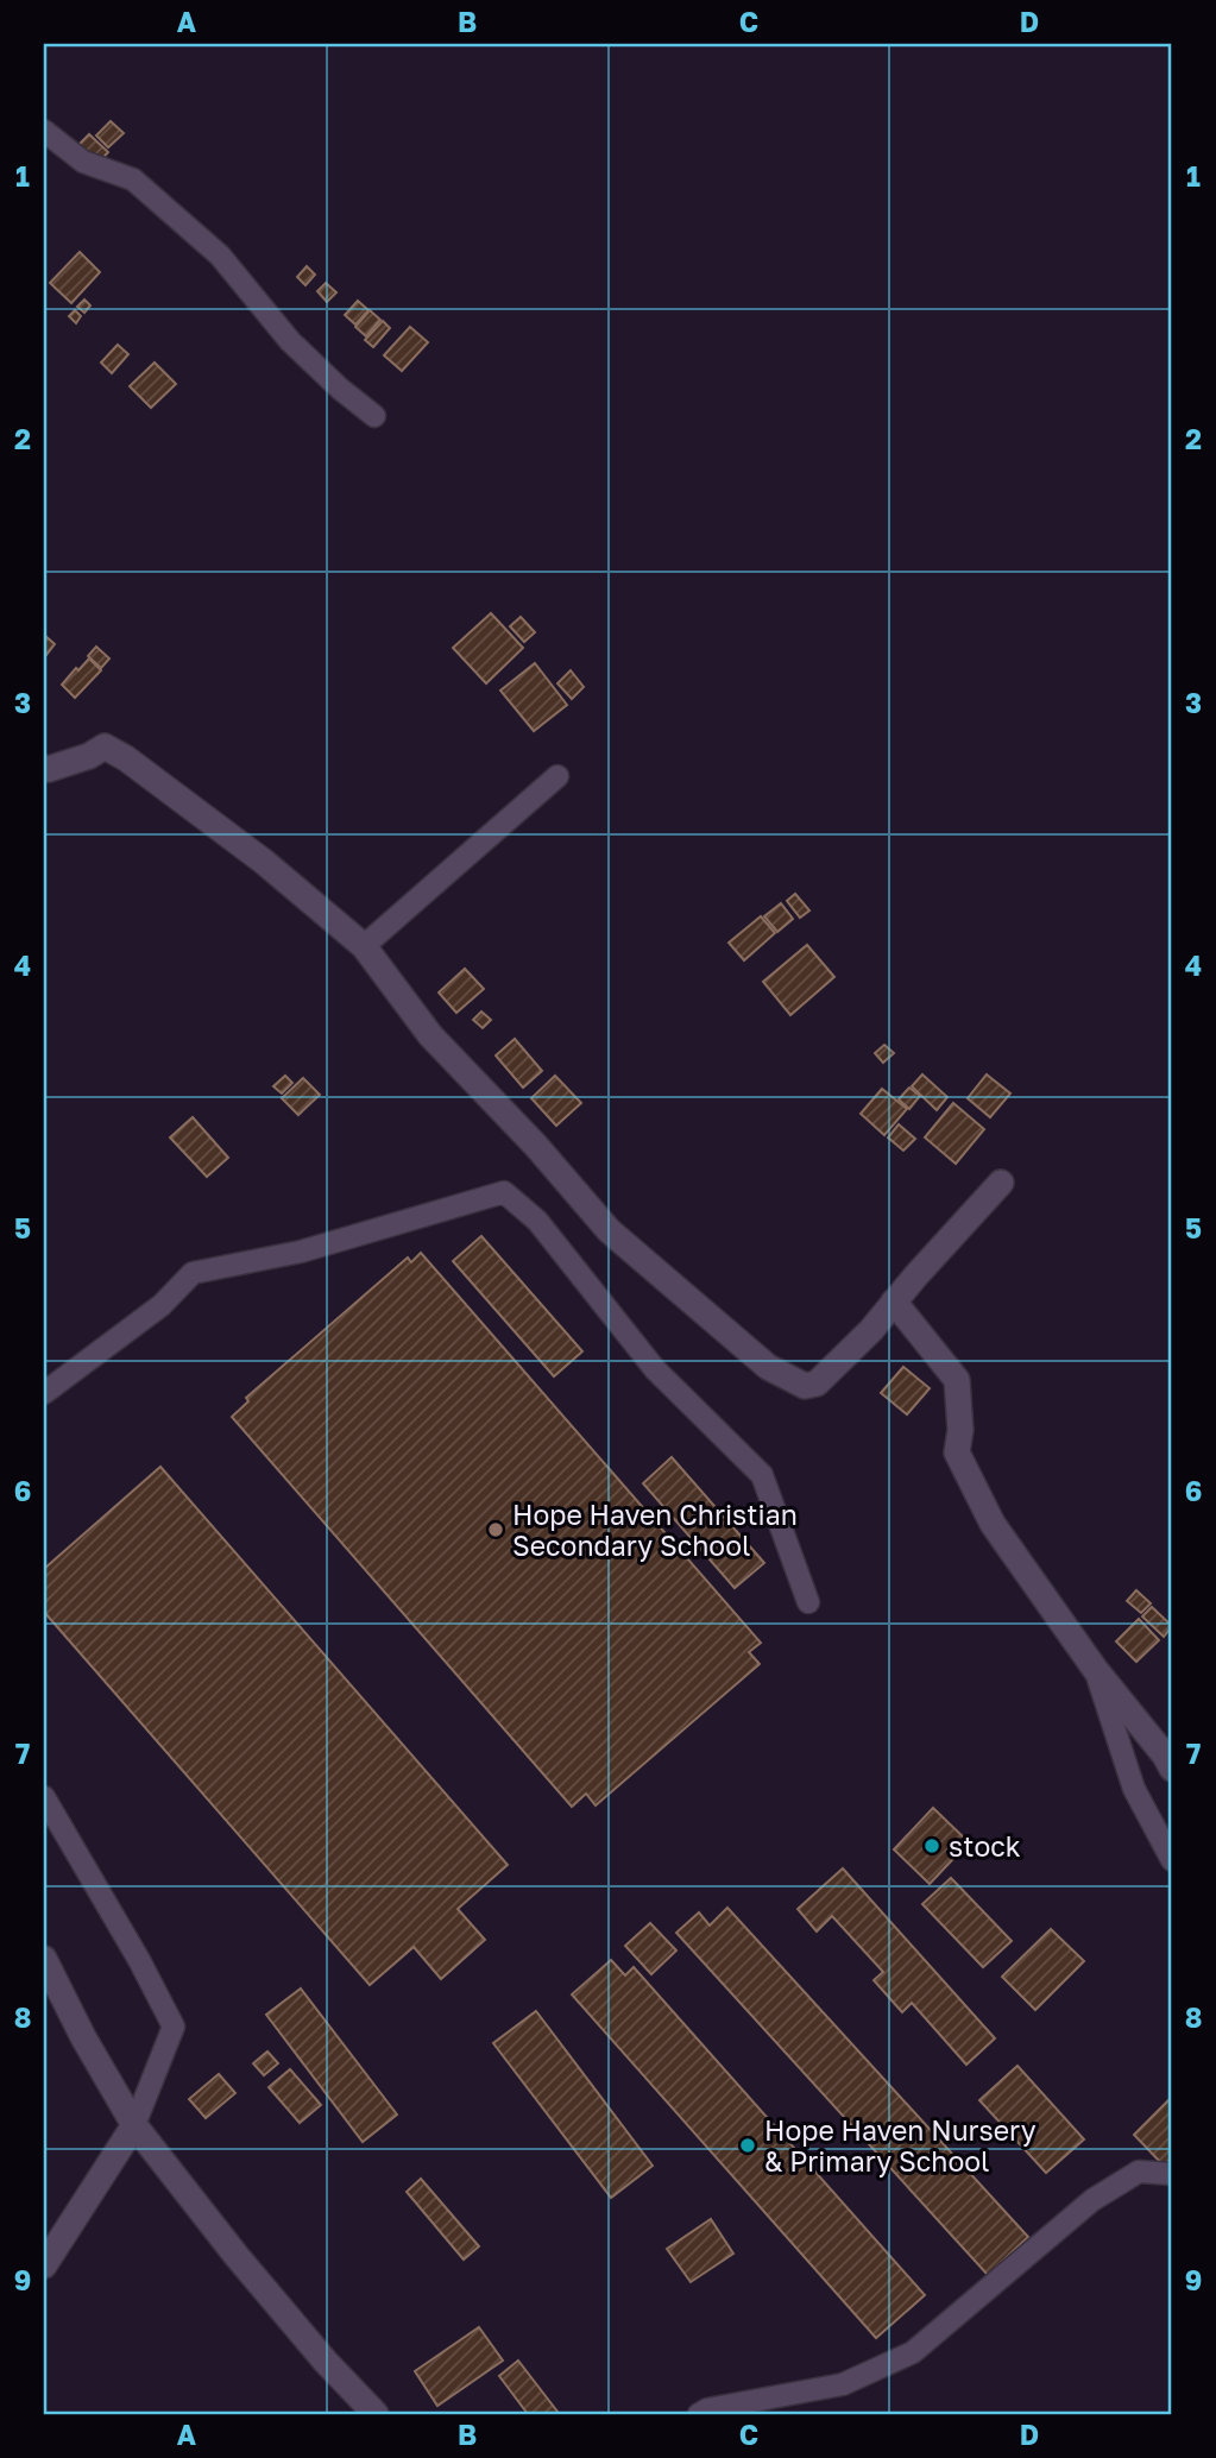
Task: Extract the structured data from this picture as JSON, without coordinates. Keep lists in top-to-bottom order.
{
  "places": ["Hope Haven Christian Secondary School", "stock", "Hope Haven Nursery & Primary School"],
  "grid": {
    "columns": [
      "A",
      "B",
      "C",
      "D"
    ],
    "rows": [
      "1",
      "2",
      "3",
      "4",
      "5",
      "6",
      "7",
      "8",
      "9"
    ]
  }
}
